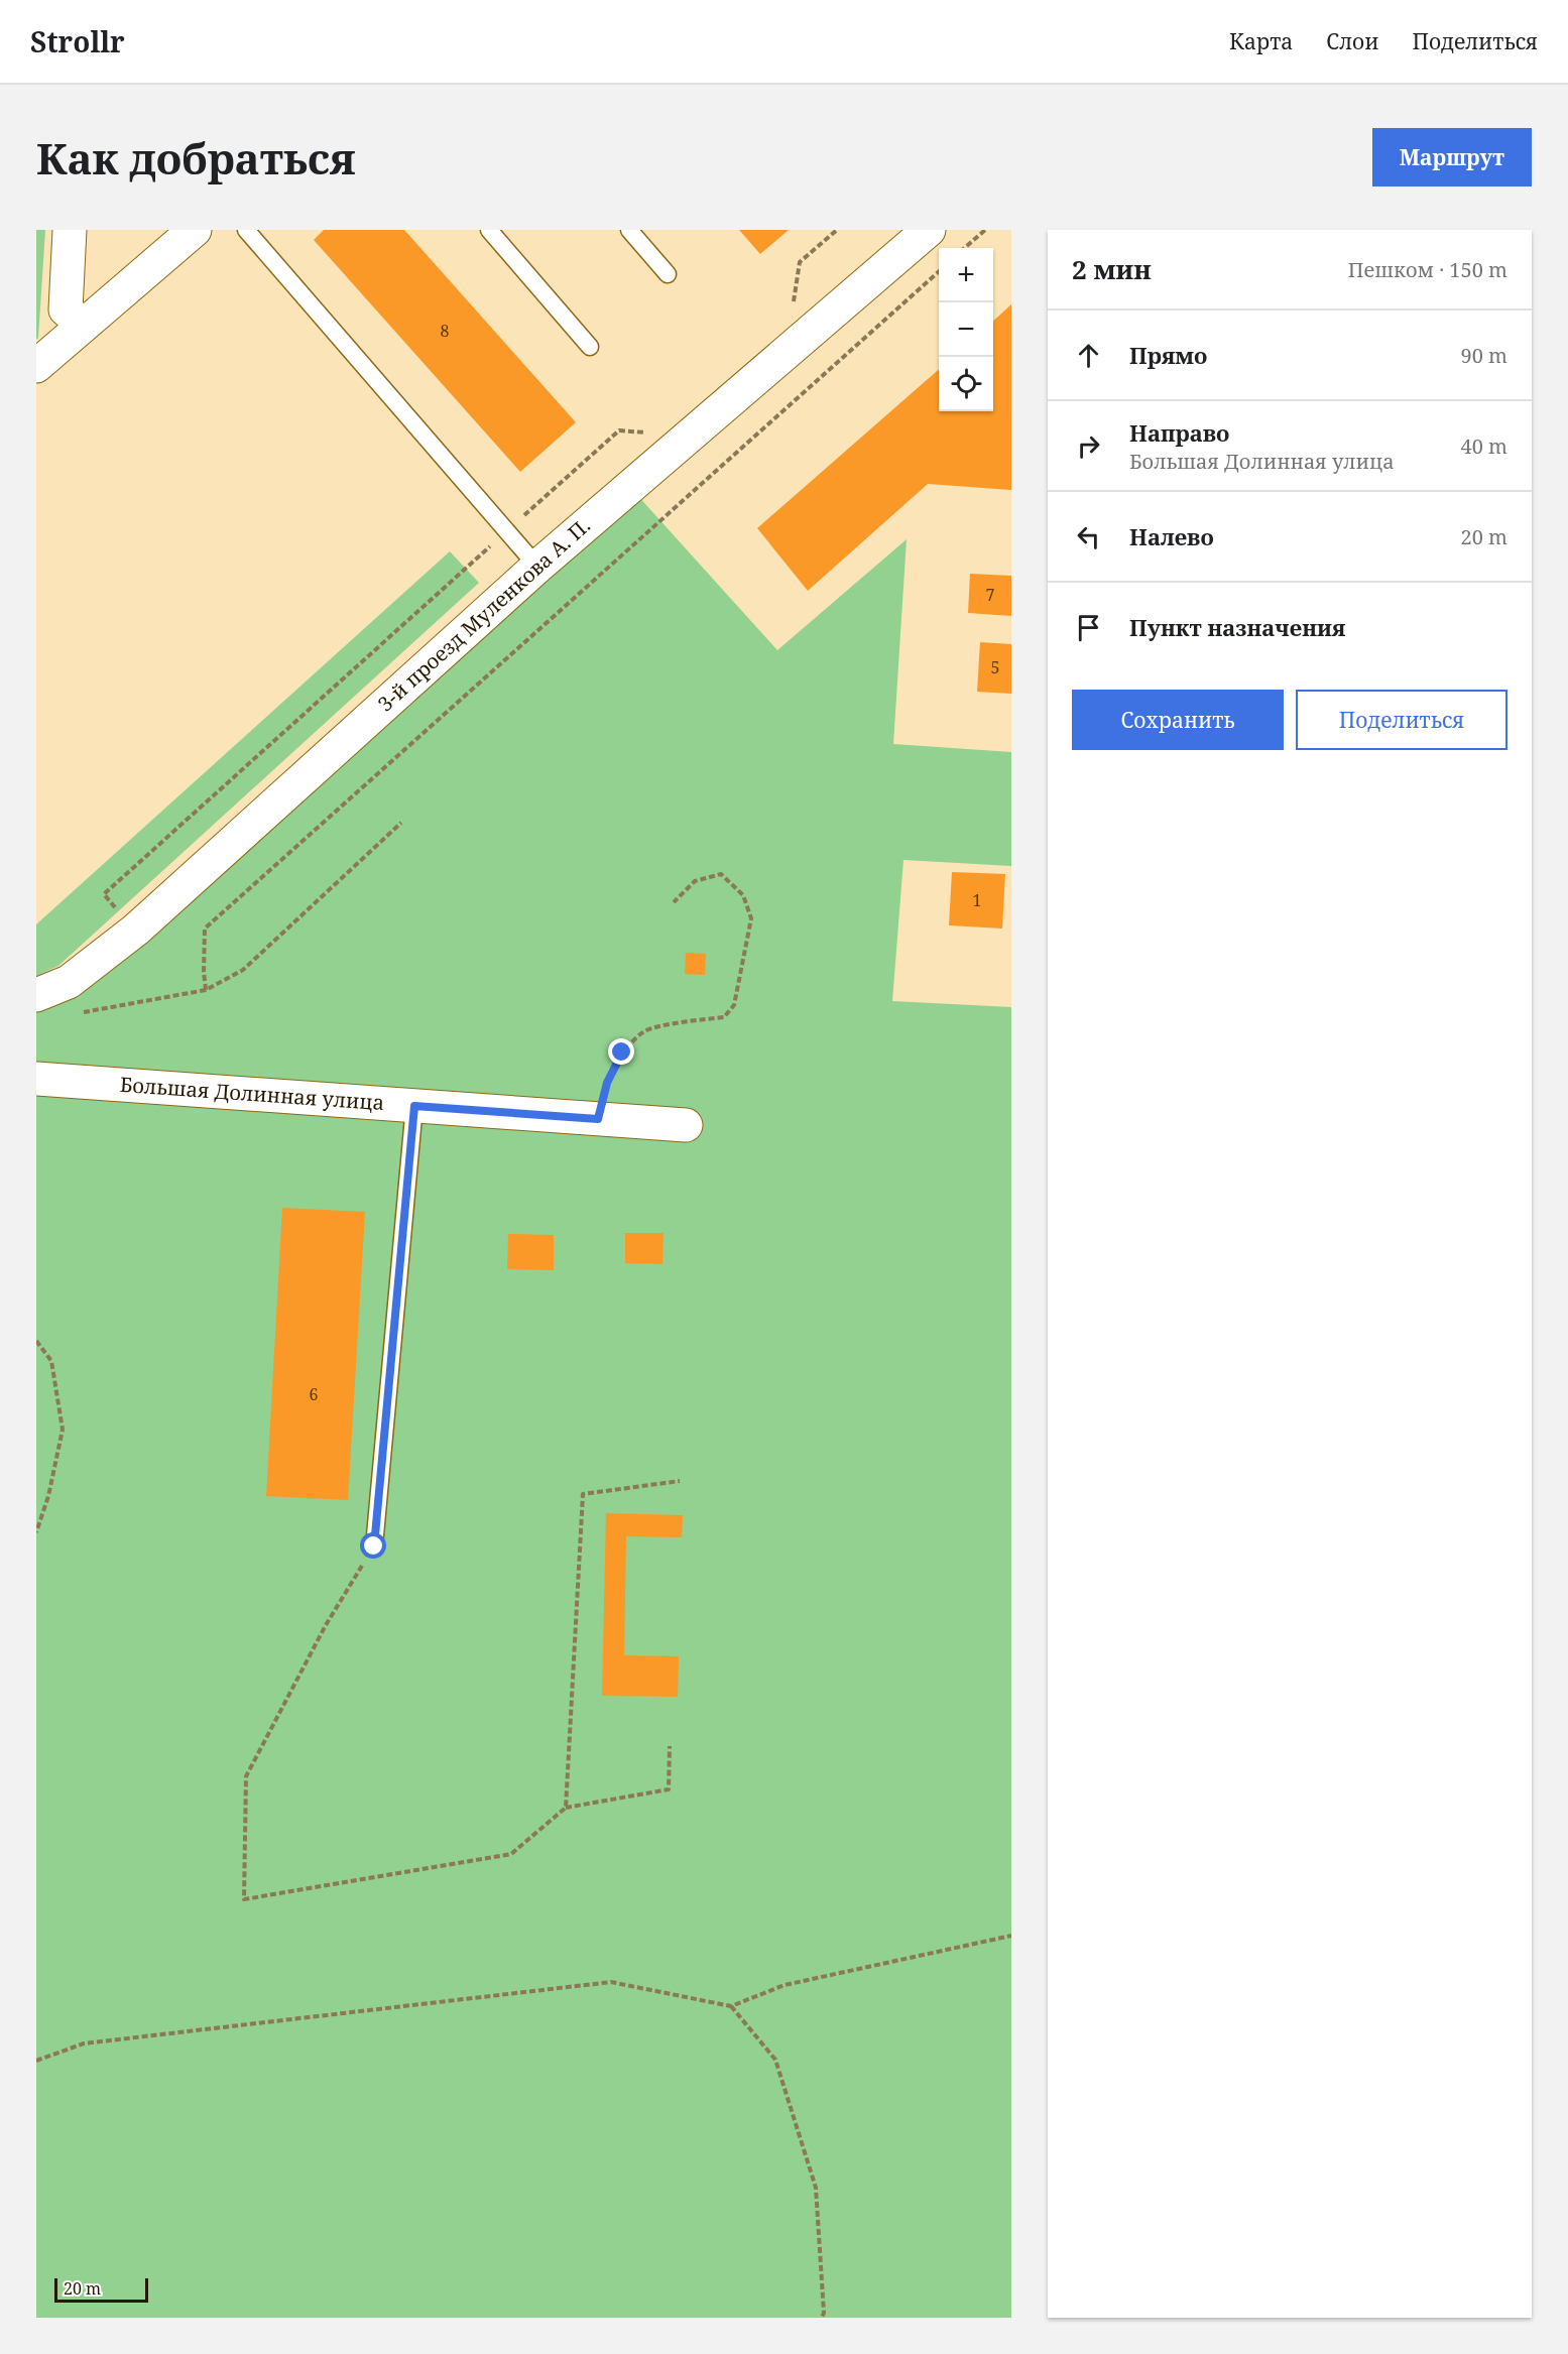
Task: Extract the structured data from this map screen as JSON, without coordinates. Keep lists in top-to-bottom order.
{
  "streets": {
    "street": ["3-й проезд Муленкова А. П.", "Большая Долинная улица"]
  },
  "house_numbers": [
    "8",
    "7",
    "5",
    "1",
    "6"
  ],
  "scale_bar": "20 m",
  "page": {
    "header": "Strollr",
    "nav": ["Карта", "Слои", "Поделиться"],
    "buttons": [
      "Маршрут",
      ["Сохранить", "Поделиться"]
    ],
    "title": "Как добраться",
    "heading": ["2 мин", "Пешком · 150 m"],
    "map_buttons": ["+", "−"],
    "list": [
      ["Прямо", "90 m"],
      ["Направо", "Большая Долинная улица", "40 m"],
      ["Налево", "20 m"],
      "Пункт назначения"
    ],
    "scale": "20 m"
  }
}
